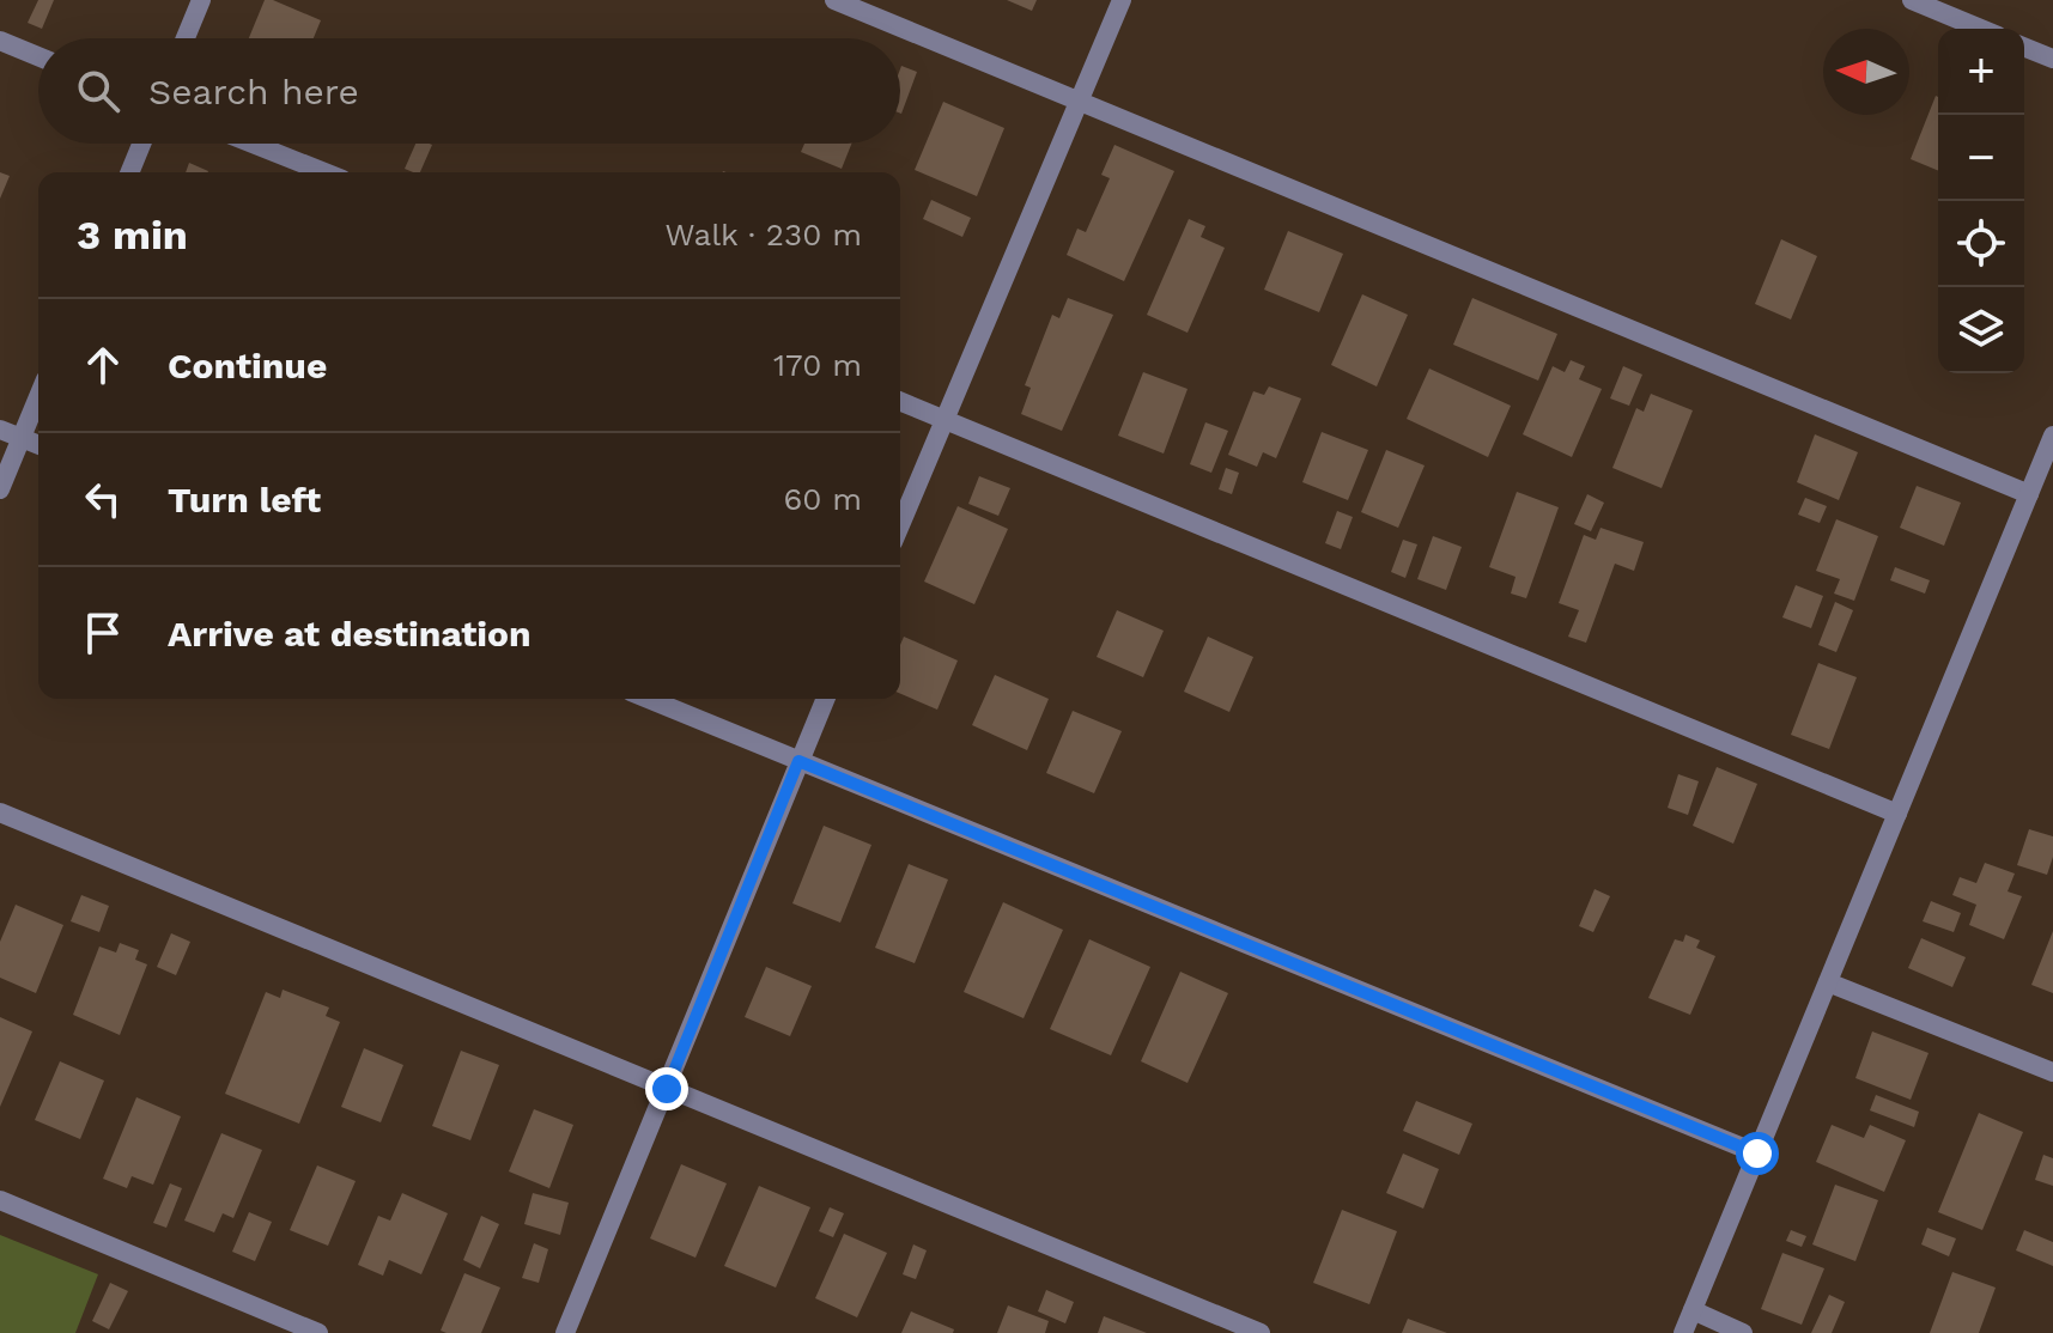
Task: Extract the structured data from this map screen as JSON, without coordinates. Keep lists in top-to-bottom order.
{
  "north": "left",
  "page": {
    "map_buttons": ["+", "−"],
    "search": "Search here",
    "heading": ["3 min", "Walk · 230 m"],
    "list": [
      ["Continue", "170 m"],
      ["Turn left", "60 m"],
      "Arrive at destination"
    ]
  }
}
